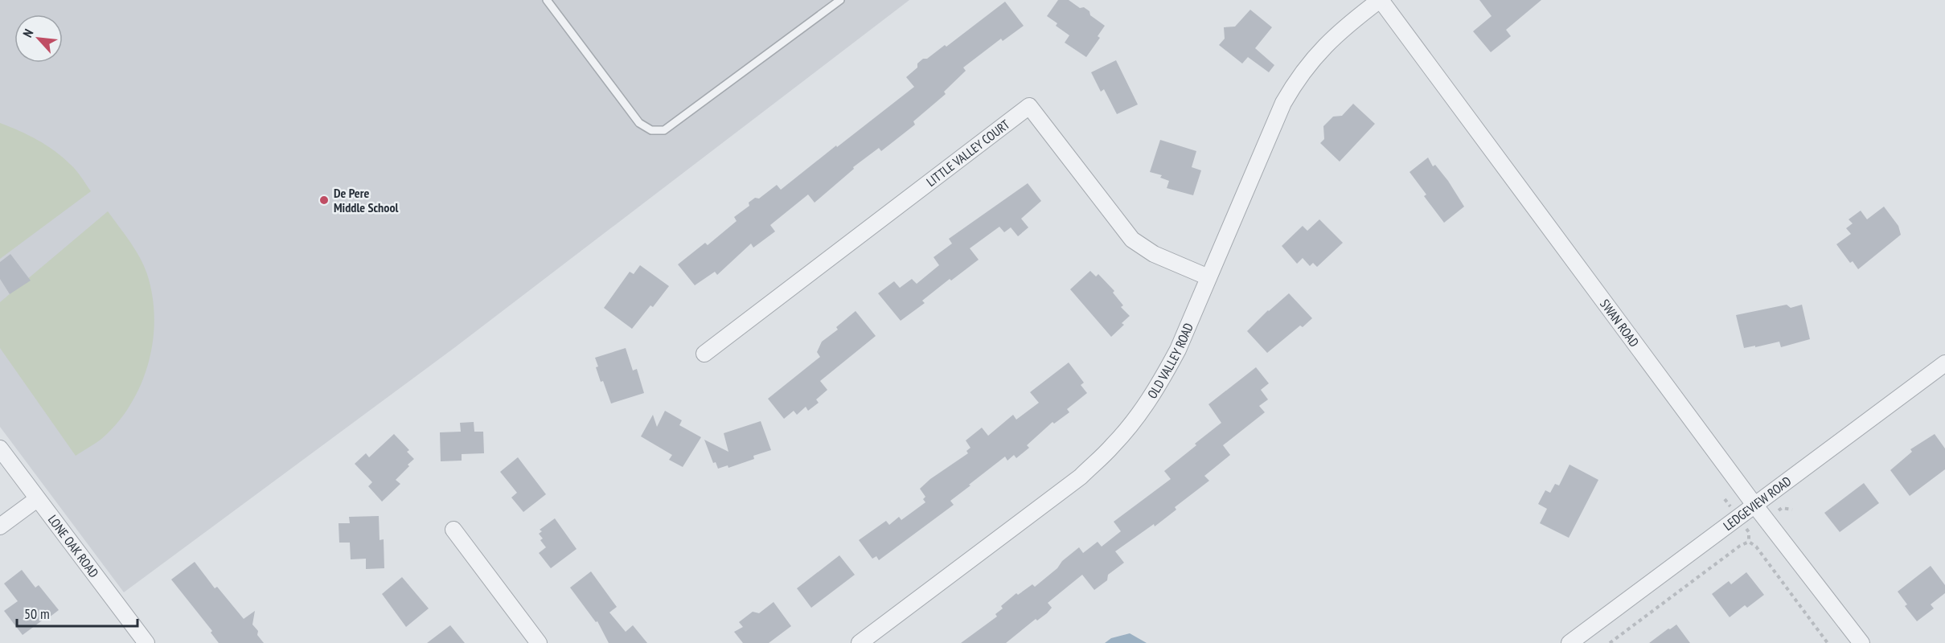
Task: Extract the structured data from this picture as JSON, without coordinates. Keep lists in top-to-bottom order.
{
  "streets": {
    "street": [
      "LITTLE VALLEY COURT",
      "SWAN ROAD",
      "OLD VALLEY ROAD",
      "LEDGEVIEW ROAD",
      "LONE OAK ROAD"
    ]
  },
  "crossings": [
    ["LITTLE VALLEY COURT", "OLD VALLEY ROAD"],
    ["SWAN ROAD", "OLD VALLEY ROAD"],
    ["SWAN ROAD", "LEDGEVIEW ROAD"]
  ],
  "places": ["De Pere Middle School"],
  "scale_bar": "50 m",
  "north": "top left"
}
